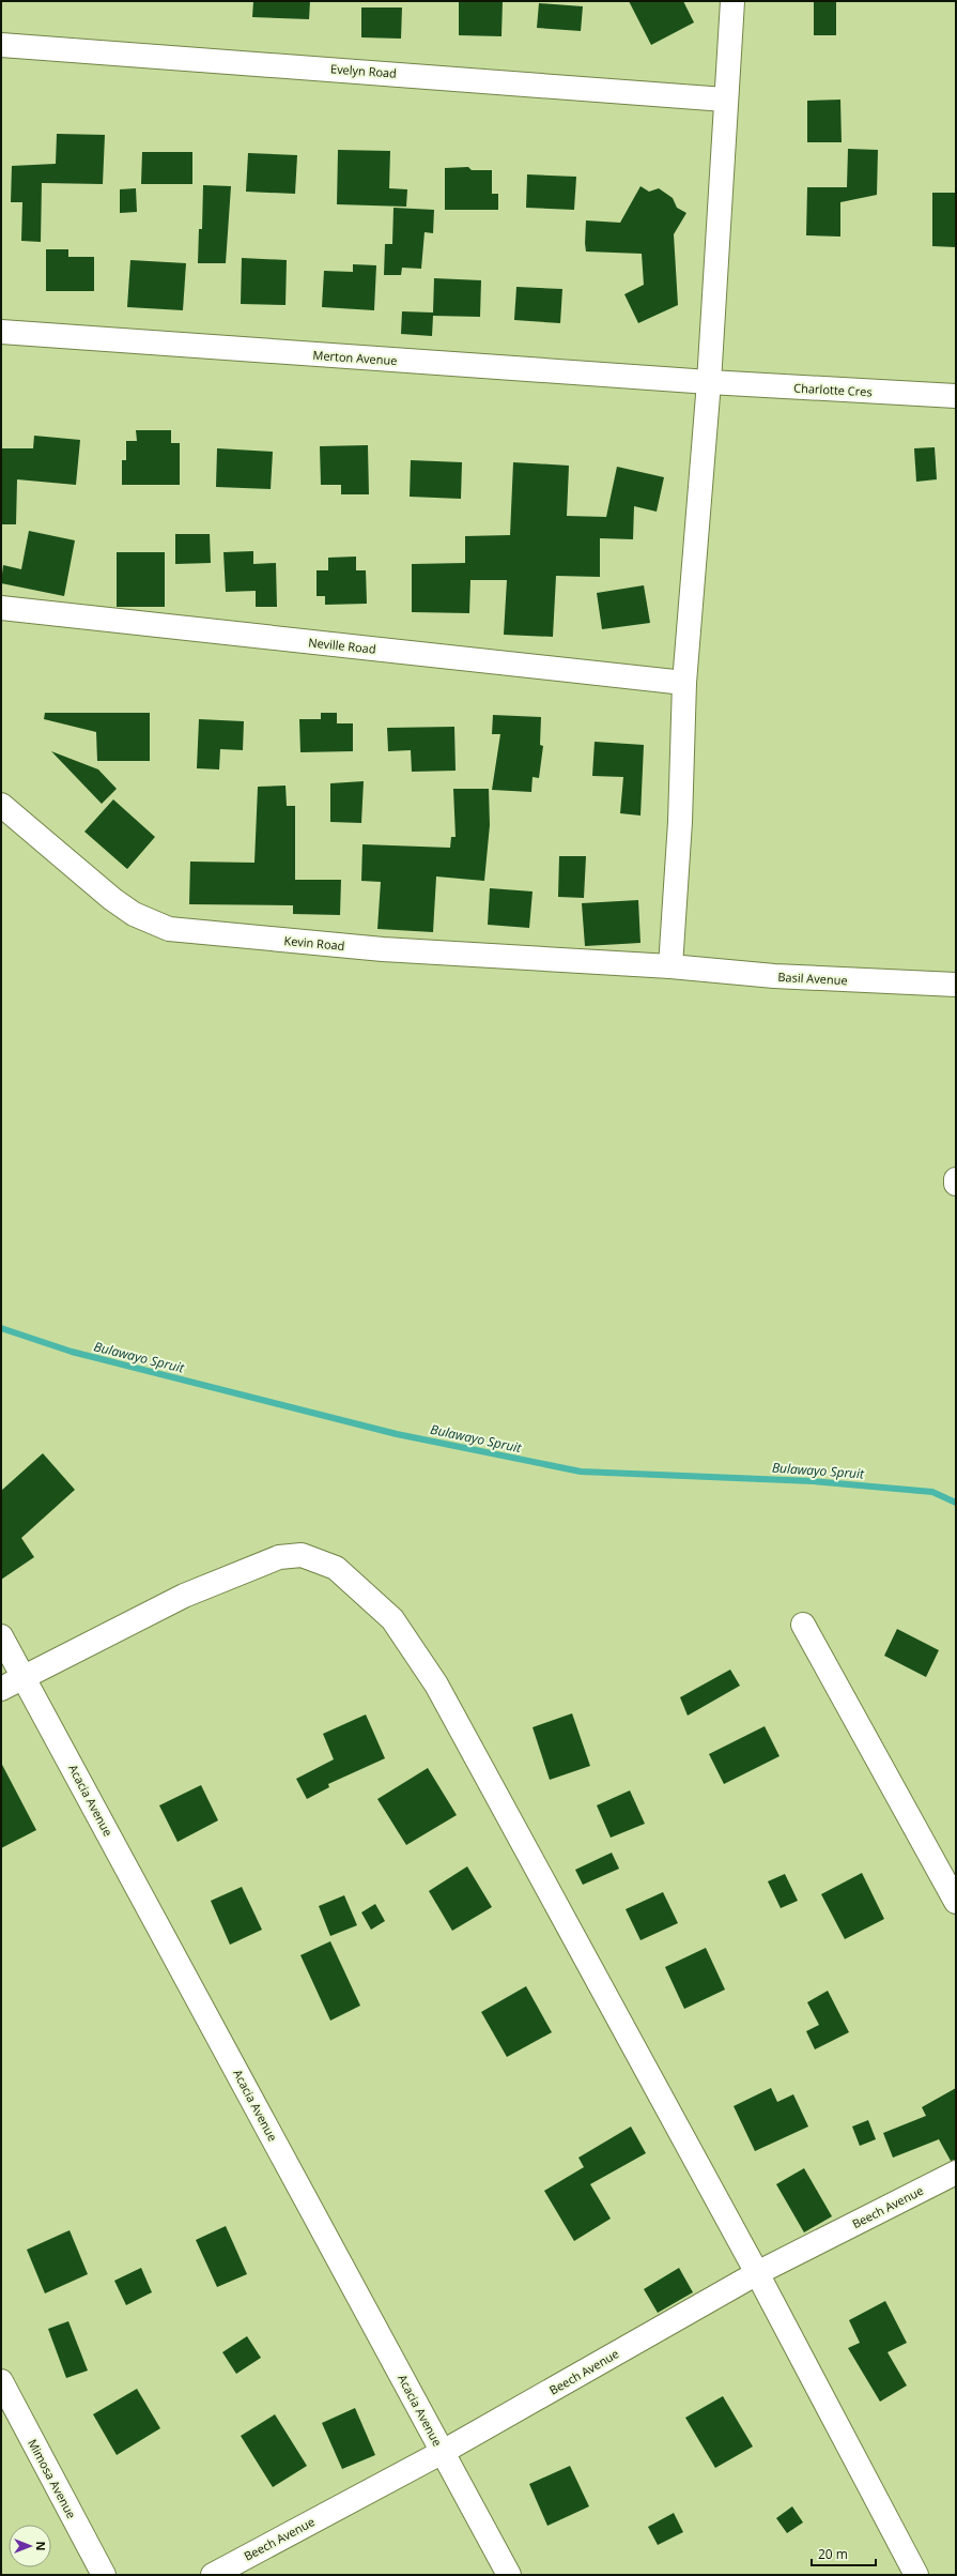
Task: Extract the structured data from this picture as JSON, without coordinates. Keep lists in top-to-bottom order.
{
  "streets": {
    "street": [
      "Evelyn Road",
      "Merton Avenue",
      "Charlotte Cres",
      "Neville Road",
      "Kevin Road",
      "Basil Avenue",
      "Acacia Avenue",
      "Beech Avenue",
      "Mimosa Avenue"
    ]
  },
  "crossings": [
    ["Merton Avenue", "Charlotte Cres"],
    ["Kevin Road", "Basil Avenue"],
    ["Acacia Avenue", "Beech Avenue"]
  ],
  "water": ["Bulawayo Spruit"],
  "scale_bar": "20 m",
  "north": "right"
}
